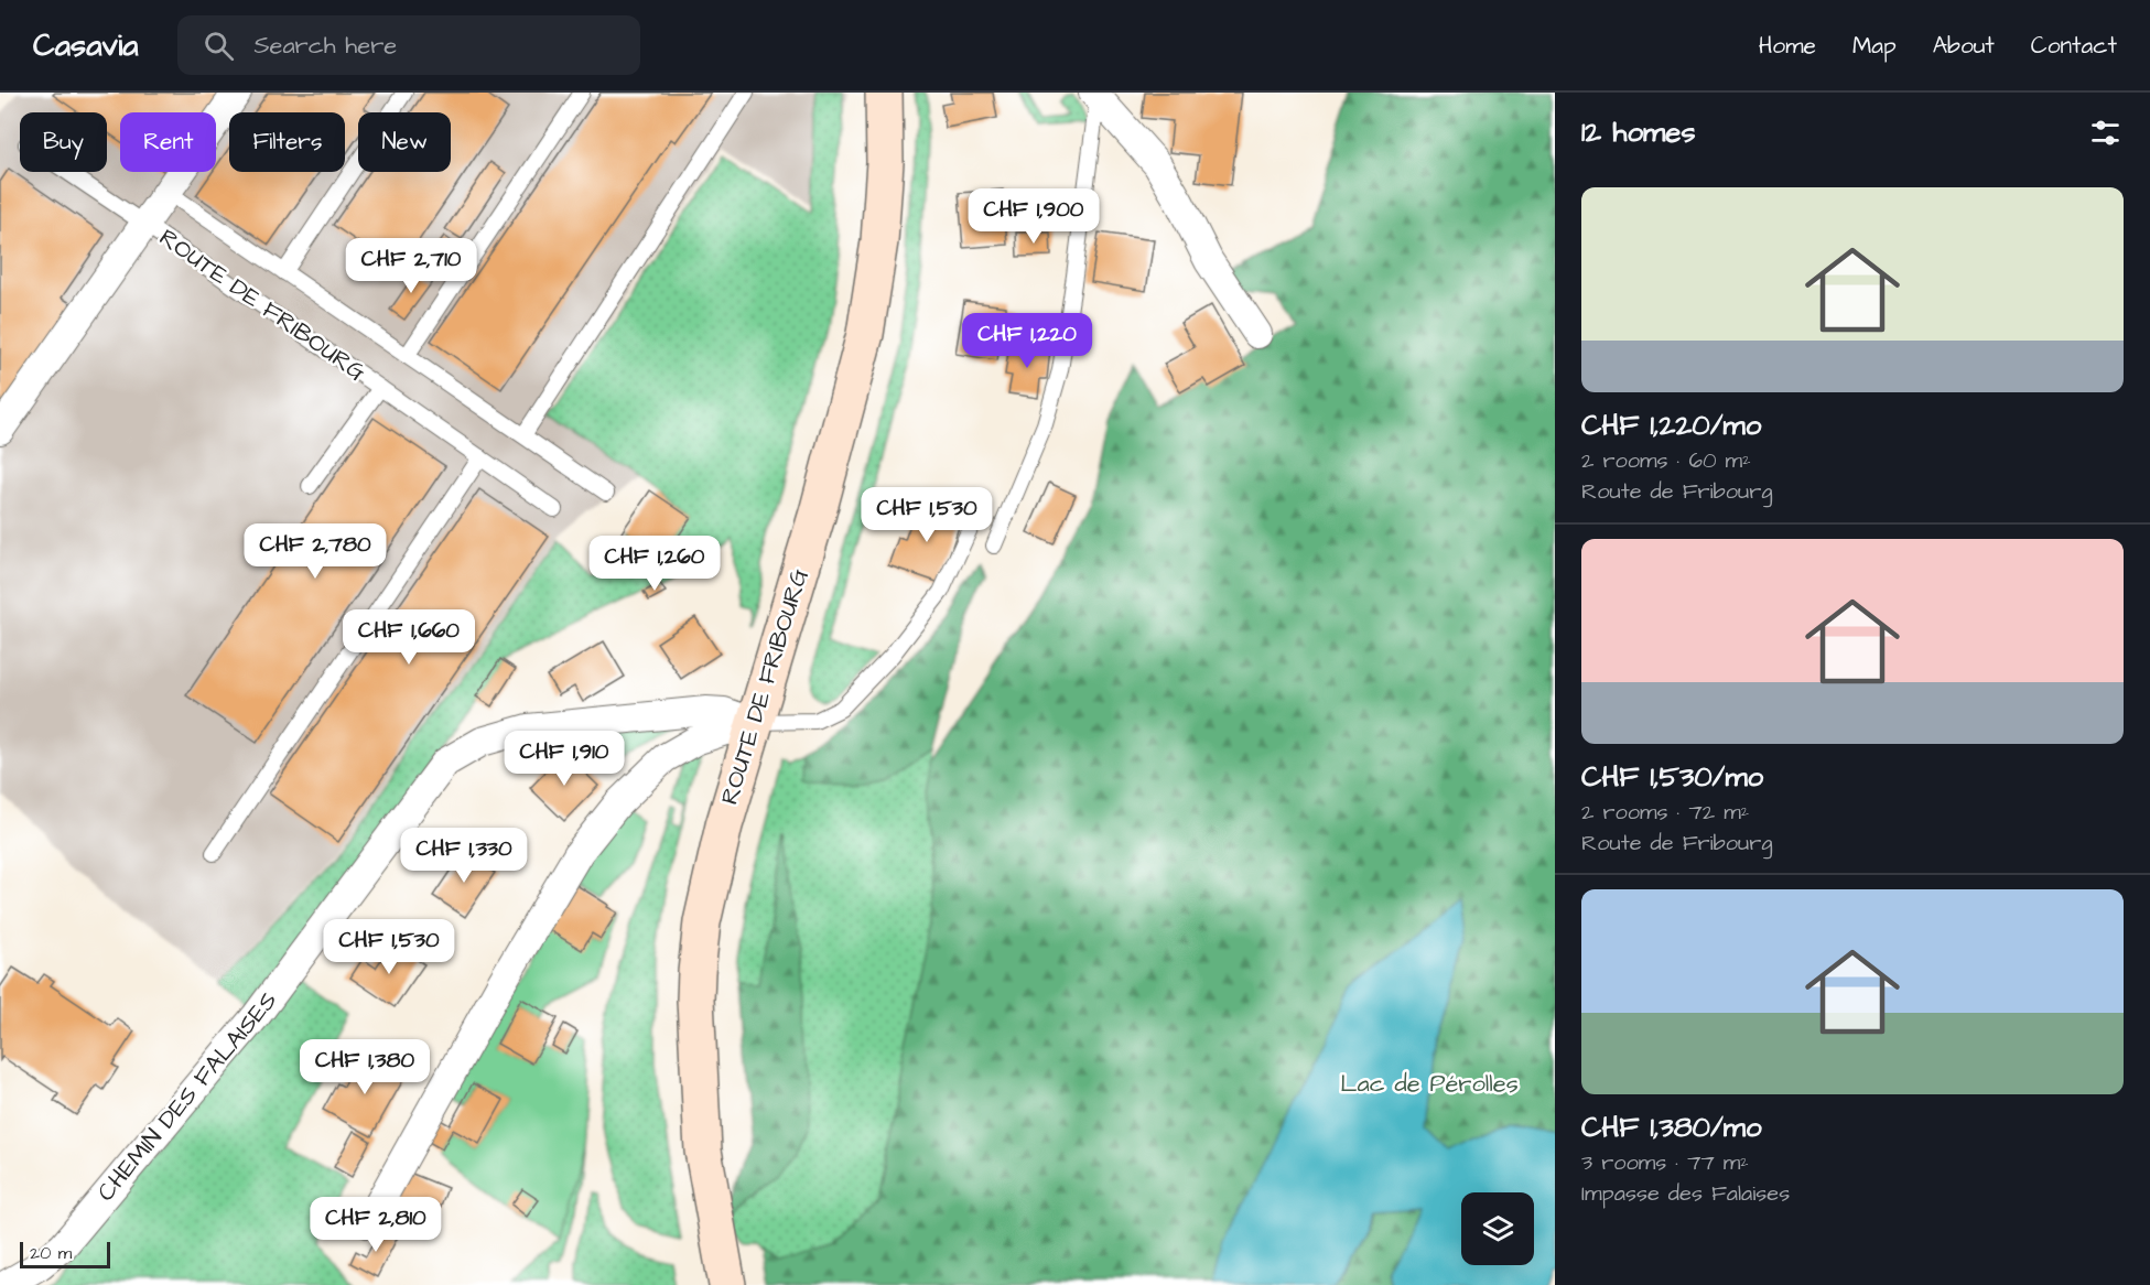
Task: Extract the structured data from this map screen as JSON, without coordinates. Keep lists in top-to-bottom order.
{
  "streets": {
    "main road": ["ROUTE DE FRIBOURG"],
    "street": ["CHEMIN DES FALAISES"]
  },
  "crossings": [
    ["ROUTE DE FRIBOURG", "CHEMIN DES FALAISES"]
  ],
  "parks": ["Lac de Pérolles"],
  "scale_bar": "20 m",
  "page": {
    "header": "Casavia",
    "search": "Search here",
    "nav": [
      "Home",
      "Map",
      "About",
      "Contact"
    ],
    "heading": "12 homes",
    "chip": [
      "Buy",
      "Rent",
      "Filters",
      "New"
    ],
    "list": [
      {
        "name": "CHF 1,220/mo",
        "note": "2 rooms · 60 m² · Route de Fribourg"
      },
      {
        "name": "CHF 1,530/mo",
        "note": "2 rooms · 72 m² · Route de Fribourg"
      },
      {
        "name": "CHF 1,380/mo",
        "note": "3 rooms · 77 m² · Impasse des Falaises"
      }
    ],
    "price": [
      "CHF 1,900",
      "CHF 2,710",
      "CHF 1,220",
      "CHF 1,530",
      "CHF 2,780",
      "CHF 1,260",
      "CHF 1,660",
      "CHF 1,910",
      "CHF 1,330",
      "CHF 1,530",
      "CHF 1,380",
      "CHF 2,810"
    ],
    "scale": "20 m"
  }
}
